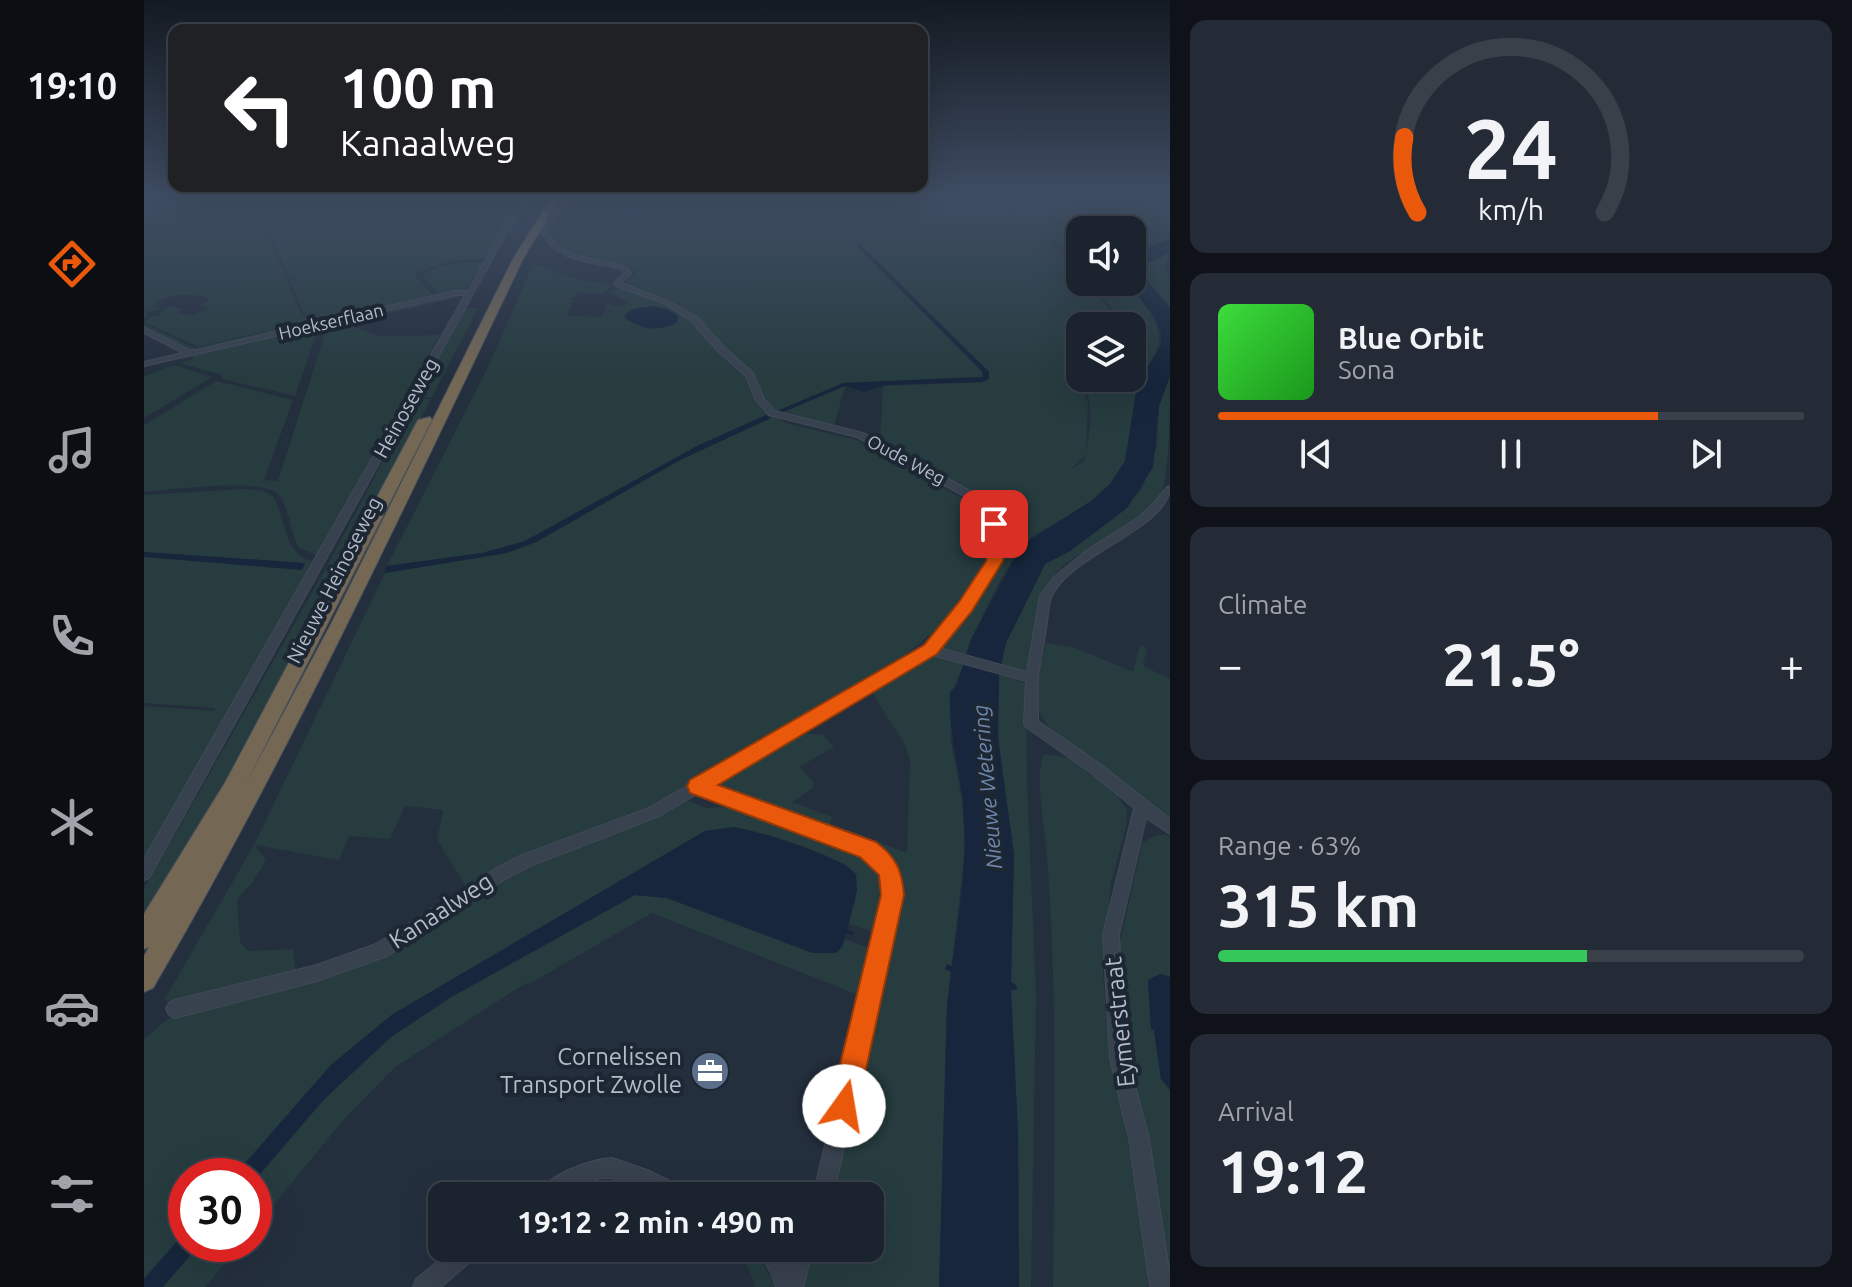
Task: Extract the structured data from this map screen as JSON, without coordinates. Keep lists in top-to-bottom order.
{
  "streets": {
    "highway": ["Nieuwe Heinoseweg"],
    "street": [
      "Hoekserflaan",
      "Heinoseweg",
      "Oude Weg",
      "Kanaalweg",
      "Eymerstraat"
    ]
  },
  "crossings": [
    ["Hoekserflaan", "Heinoseweg"],
    ["Oude Weg", "Kanaalweg"]
  ],
  "water": ["Nieuwe Wetering"],
  "places": {
    "office": ["Cornelissen Transport Zwolle"]
  },
  "page": {
    "tabs": "19:10",
    "turn": ["100 m", "Kanaalweg"],
    "song": ["Blue Orbit", "Sona"],
    "tile": [
      "Climate",
      ["Range · 63%", "315 km"],
      ["Arrival", "19:12"]
    ],
    "heat": ["−", "21.5°", "+"],
    "limit": "30",
    "trip": "19:12 · 2 min · 490 m",
    "gauge": ["24", "km/h"]
  }
}
